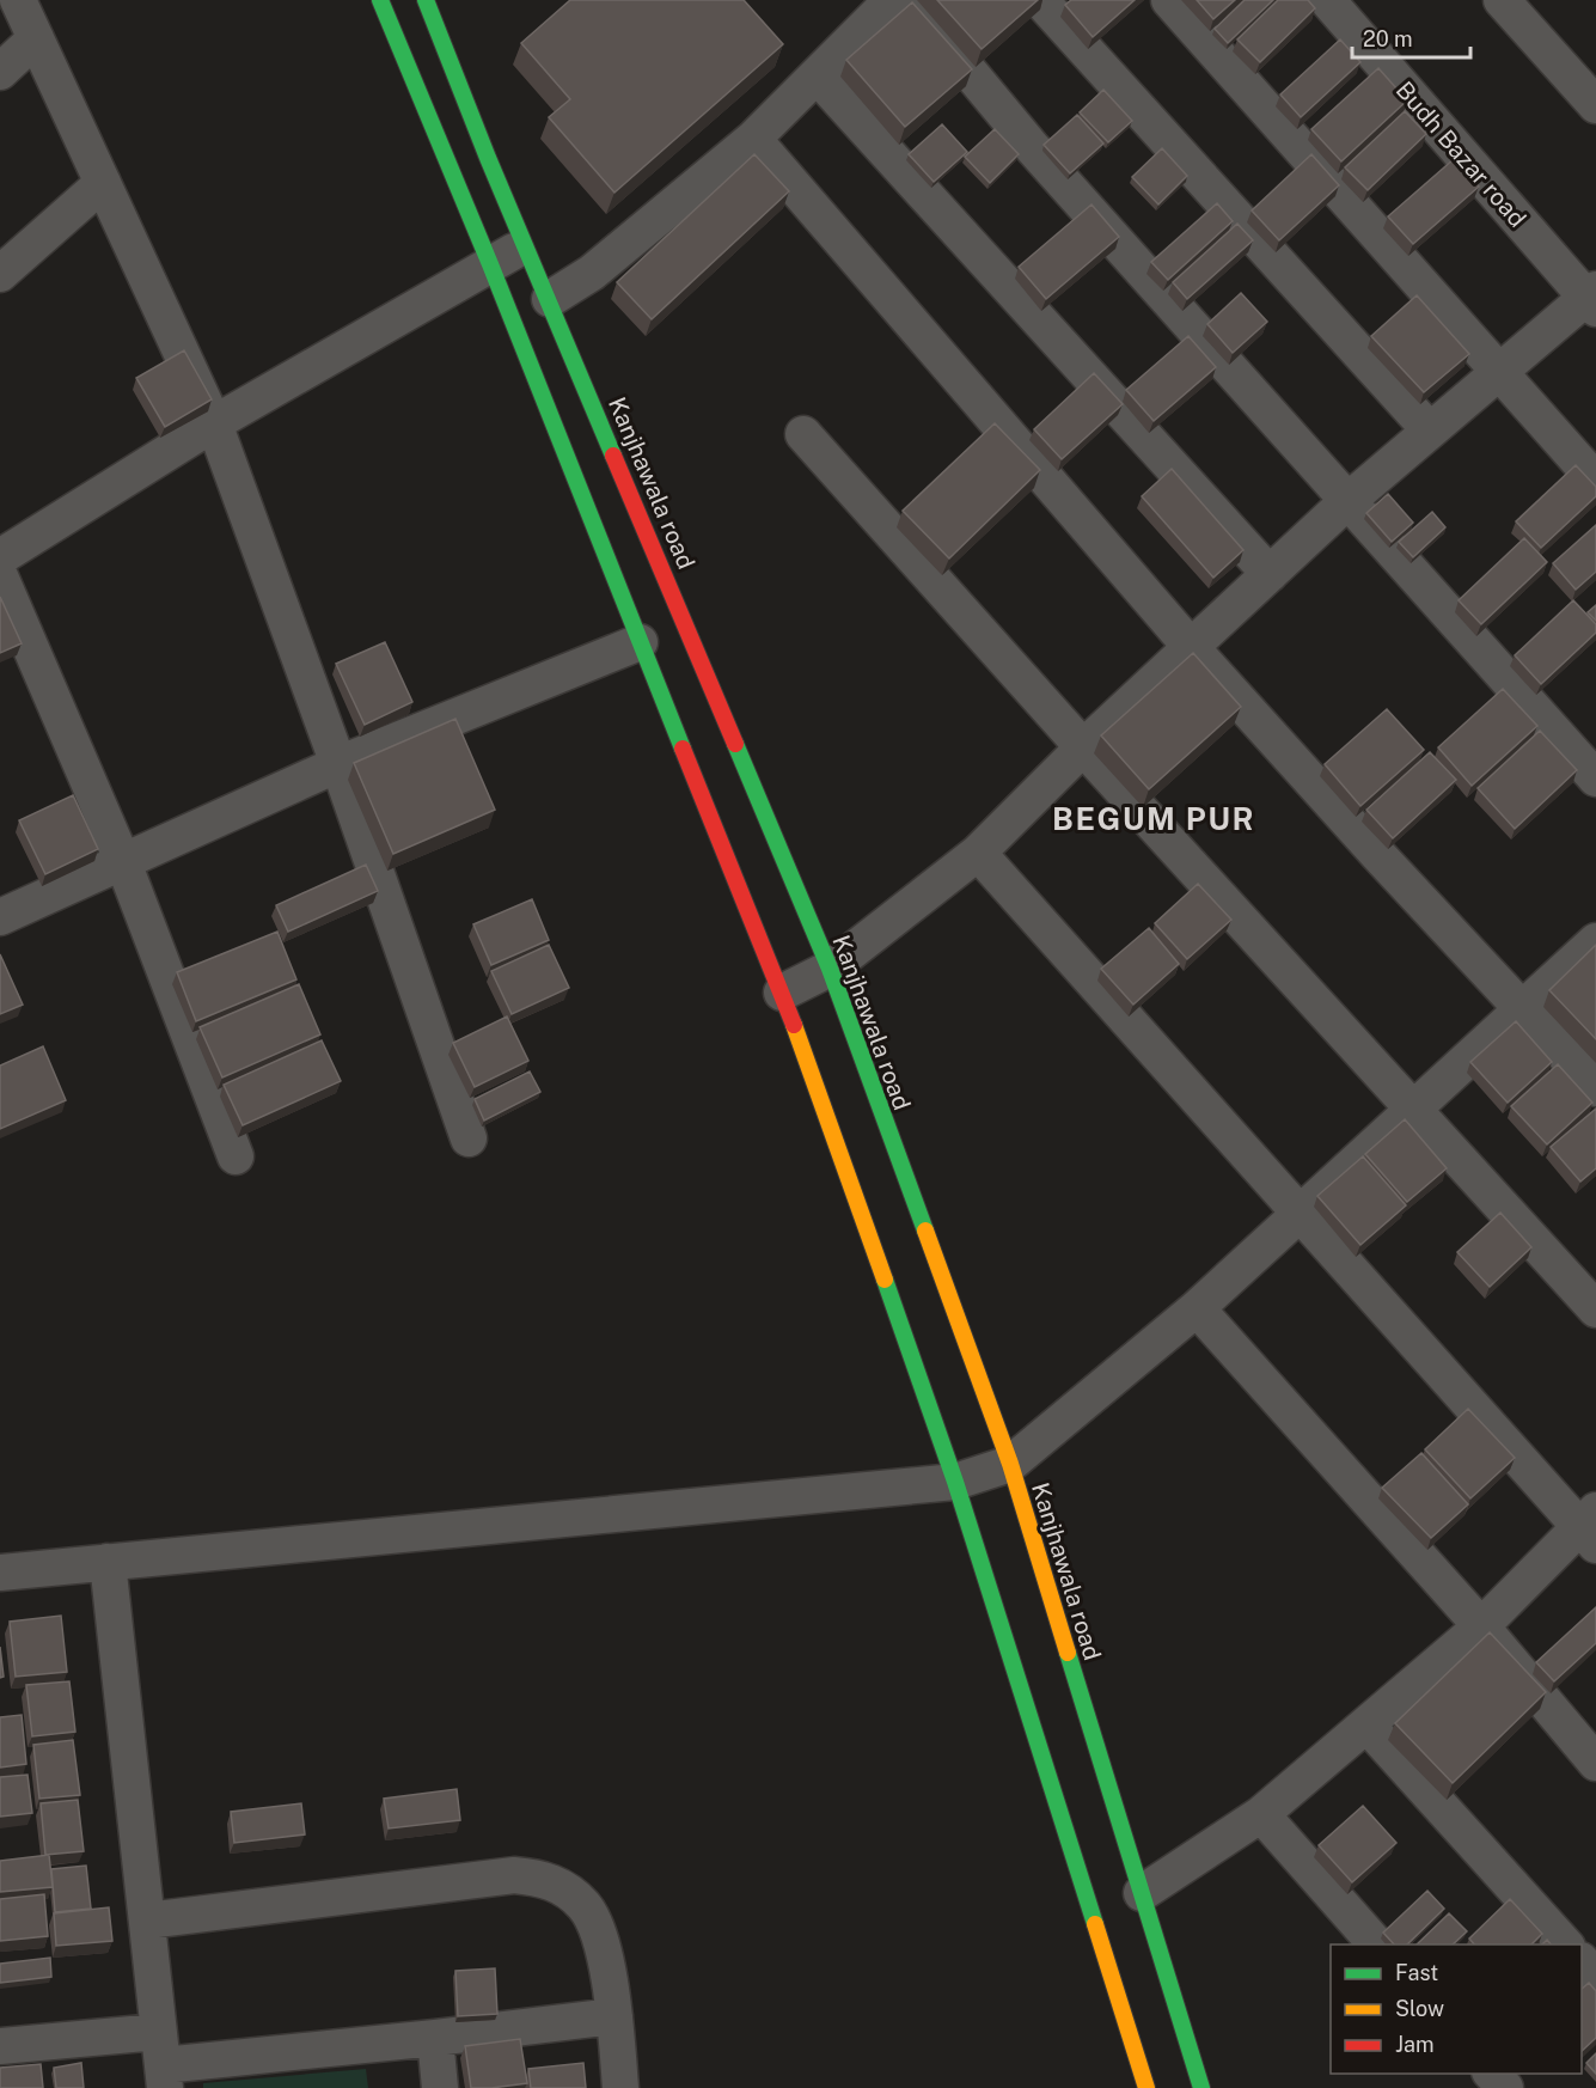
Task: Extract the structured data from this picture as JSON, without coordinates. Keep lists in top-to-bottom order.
{
  "streets": {
    "main road": ["Kanjhawala road"],
    "street": ["Budh Bazar road"]
  },
  "districts": ["BEGUM PUR"],
  "legend": ["Fast", "Slow", "Jam"],
  "scale_bar": "20 m"
}
